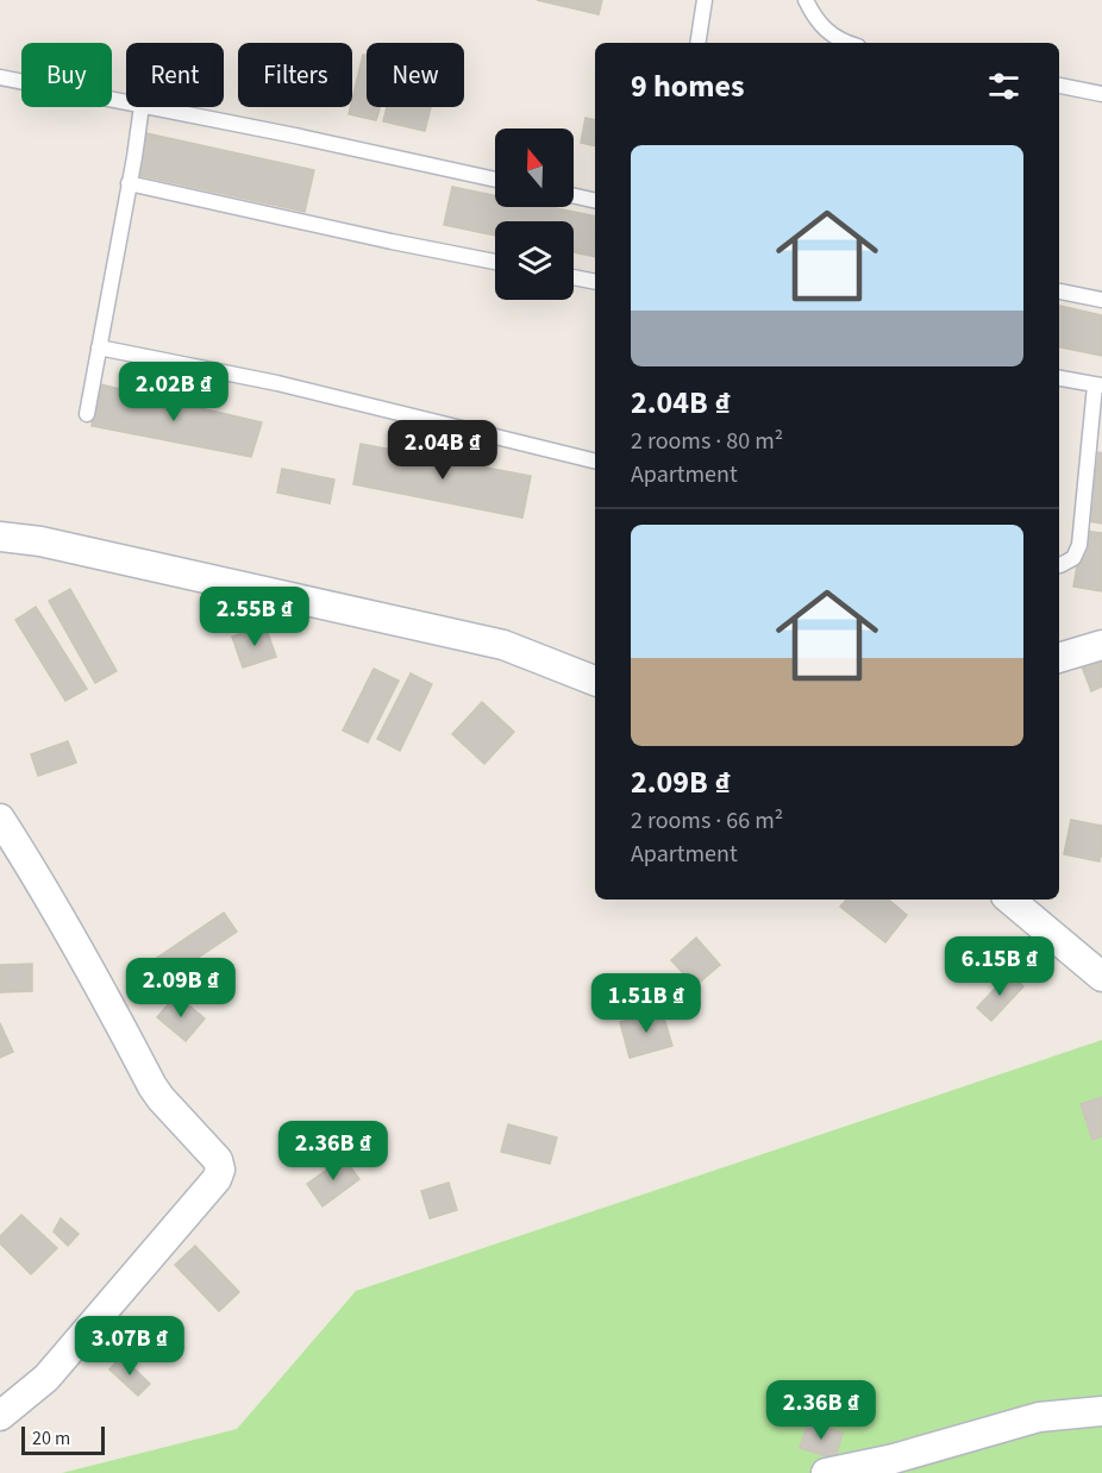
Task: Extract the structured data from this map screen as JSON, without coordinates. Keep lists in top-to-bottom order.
{
  "scale_bar": "20 m",
  "north": "top",
  "page": {
    "chip": [
      "Buy",
      "Rent",
      "Filters",
      "New"
    ],
    "heading": "9 homes",
    "list": [
      {
        "name": "2.04B ₫",
        "note": "2 rooms · 80 m² · Apartment"
      },
      {
        "name": "2.09B ₫",
        "note": "2 rooms · 66 m² · Apartment"
      }
    ],
    "price": [
      "2.02B ₫",
      "2.04B ₫",
      "2.55B ₫",
      "6.15B ₫",
      "2.09B ₫",
      "1.51B ₫",
      "2.36B ₫",
      "3.07B ₫",
      "2.36B ₫"
    ],
    "scale": "20 m"
  }
}
